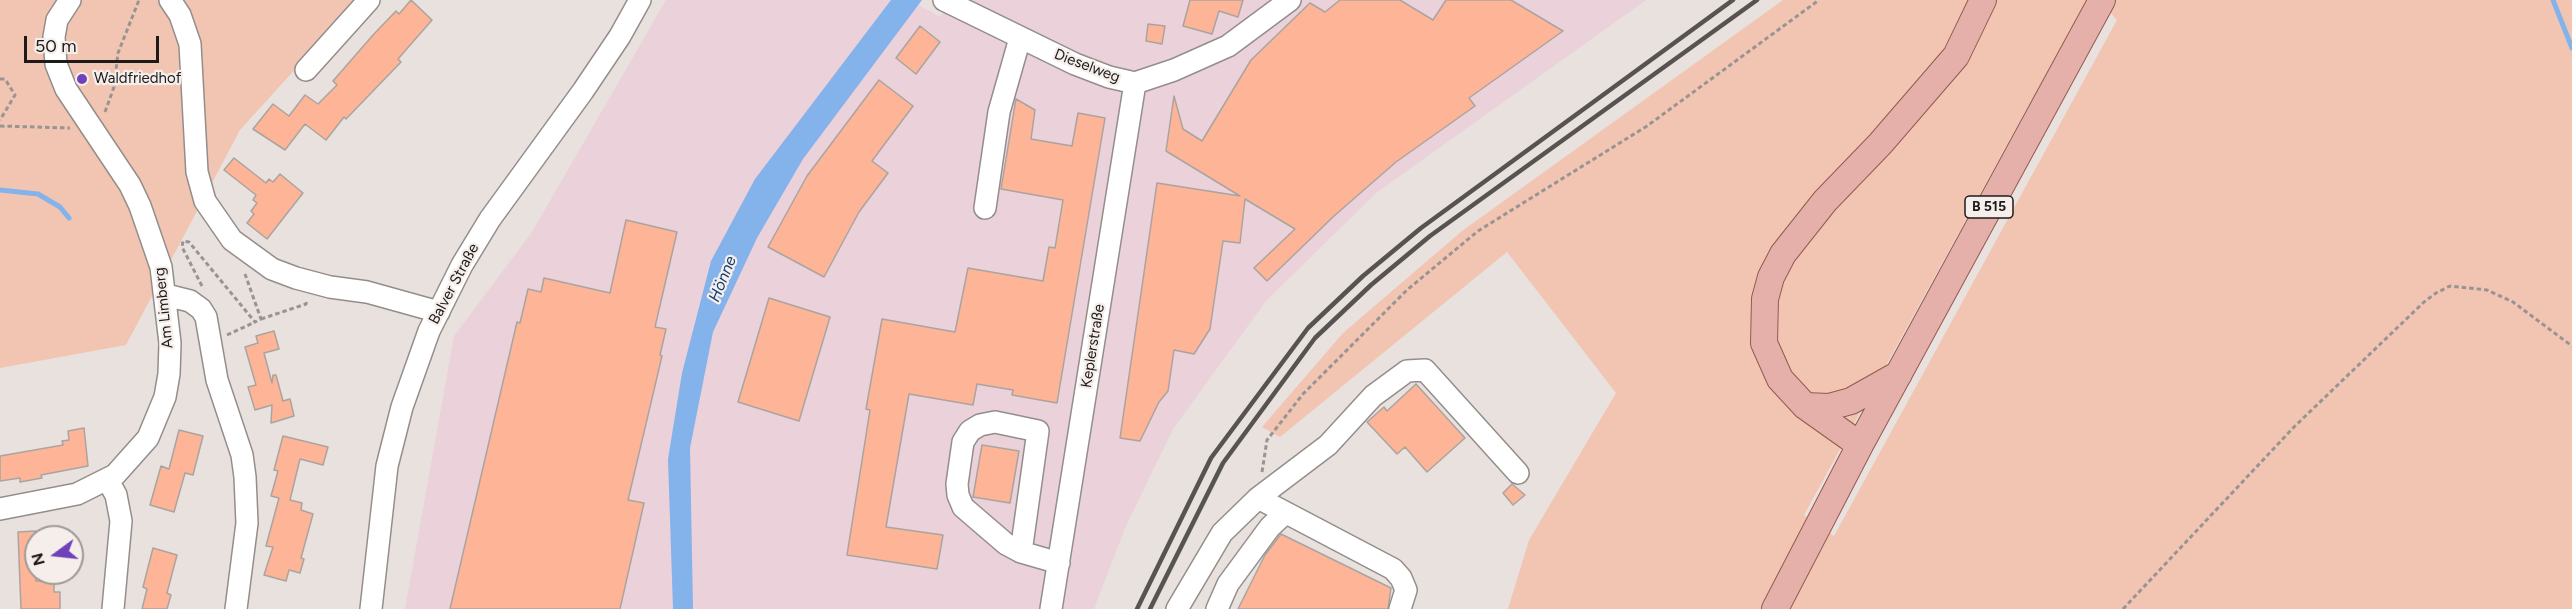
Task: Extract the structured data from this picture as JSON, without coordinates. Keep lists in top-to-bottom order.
{
  "streets": {
    "main road": ["B 515"],
    "street": [
      "Dieselweg",
      "Balver Straße",
      "Am Limberg",
      "Keplerstraße"
    ]
  },
  "crossings": [
    ["Dieselweg", "Keplerstraße"]
  ],
  "water": ["Hönne"],
  "places": ["Waldfriedhof"],
  "scale_bar": "50 m",
  "north": "left"
}
